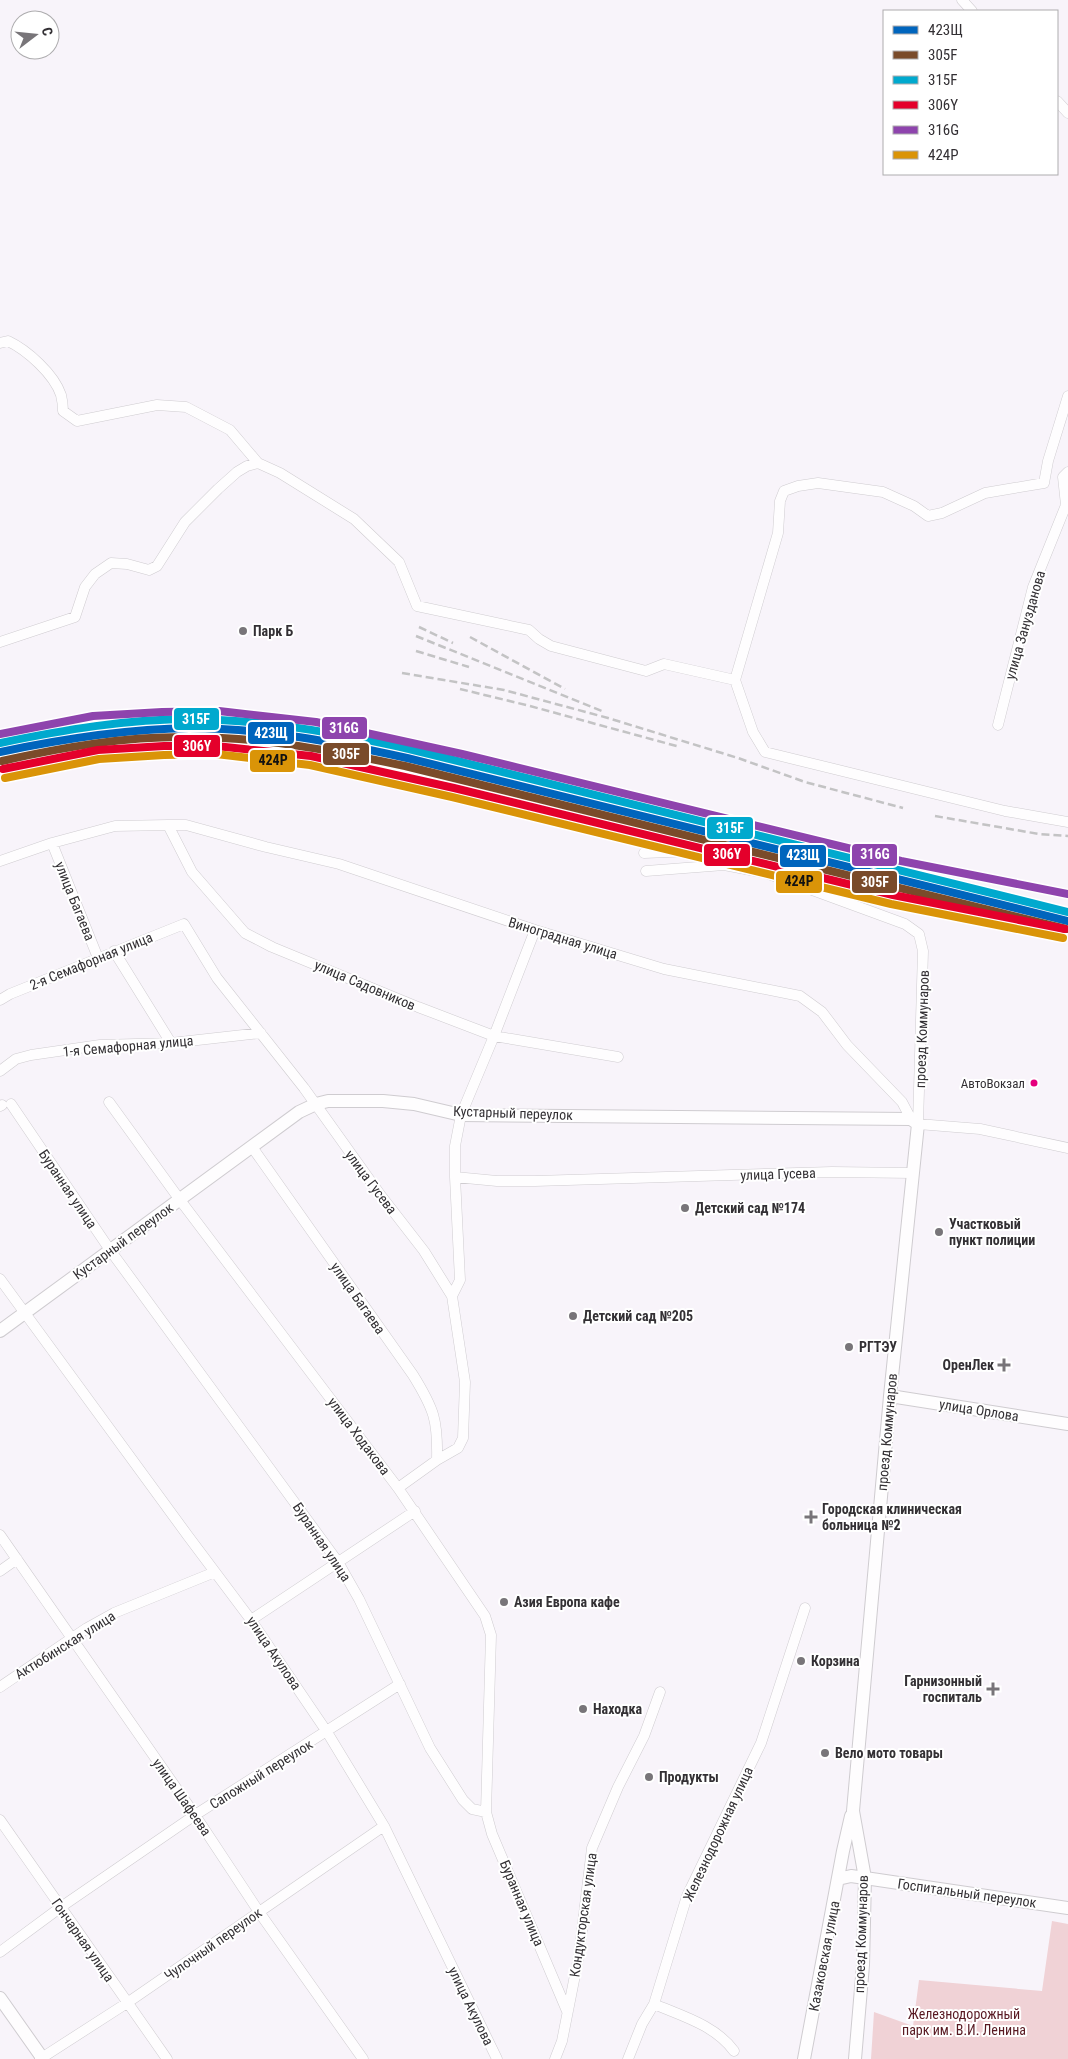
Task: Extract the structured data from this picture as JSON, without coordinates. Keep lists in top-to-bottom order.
{
  "streets": {
    "street": [
      "улица Занузданова",
      "улица Багаева",
      "Виноградная улица",
      "2-я Семафорная улица",
      "улица Садовников",
      "проезд Коммунаров",
      "1-я Семафорная улица",
      "Кустарный переулок",
      "улица Гусева",
      "Буранная улица",
      "улица Орлова",
      "улица Ходакова",
      "Актюбинская улица",
      "улица Акулова",
      "Сапожный переулок",
      "улица Шафеева",
      "Железнодорожная улица",
      "Госпитальный переулок",
      "Кондукторская улица",
      "Гончарная улица",
      "Чулочный переулок",
      "Казаковская улица"
    ]
  },
  "crossings": [
    ["улица Багаева", "Виноградная улица"],
    ["улица Багаева", "2-я Семафорная улица"],
    ["улица Багаева", "Кустарный переулок"],
    ["улица Багаева", "улица Гусева"],
    ["Виноградная улица", "улица Садовников"],
    ["Виноградная улица", "проезд Коммунаров"],
    ["Виноградная улица", "Кустарный переулок"],
    ["2-я Семафорная улица", "улица Гусева"],
    ["проезд Коммунаров", "Кустарный переулок"],
    ["проезд Коммунаров", "улица Гусева"],
    ["проезд Коммунаров", "улица Орлова"],
    ["проезд Коммунаров", "Госпитальный переулок"],
    ["проезд Коммунаров", "Казаковская улица"],
    ["1-я Семафорная улица", "улица Гусева"],
    ["Кустарный переулок", "улица Гусева"],
    ["Кустарный переулок", "Буранная улица"],
    ["Кустарный переулок", "улица Ходакова"],
    ["Кустарный переулок", "улица Акулова"],
    ["Буранная улица", "улица Ходакова"],
    ["Буранная улица", "Сапожный переулок"],
    ["Буранная улица", "Кондукторская улица"],
    ["Актюбинская улица", "улица Акулова"],
    ["Актюбинская улица", "улица Шафеева"],
    ["улица Акулова", "Сапожный переулок"],
    ["улица Акулова", "Чулочный переулок"],
    ["Сапожный переулок", "улица Шафеева"],
    ["Сапожный переулок", "Гончарная улица"],
    ["улица Шафеева", "Чулочный переулок"],
    ["Гончарная улица", "Чулочный переулок"]
  ],
  "parks": ["Железнодорожный парк им. В.И. Ленина"],
  "places": {
    "other": [
      "Парк Б",
      "АвтоВокзал",
      "Детский сад №174",
      "Участковый пункт полиции",
      "Детский сад №205",
      "РГТЭУ",
      "Азия Европа кафе",
      "Корзина",
      "Находка",
      "Вело мото товары",
      "Продукты"
    ],
    "health": ["ОренЛек", "Городская клиническая больница №2", "Гарнизонный госпиталь"]
  },
  "lines": [
    "transit line 316G",
    "transit line 315F",
    "transit line 423Щ",
    "transit line 305F",
    "transit line 306Y",
    "transit line 424Р"
  ],
  "legend": [
    "423Щ",
    "305F",
    "315F",
    "306Y",
    "316G",
    "424Р"
  ],
  "north": "right"
}
